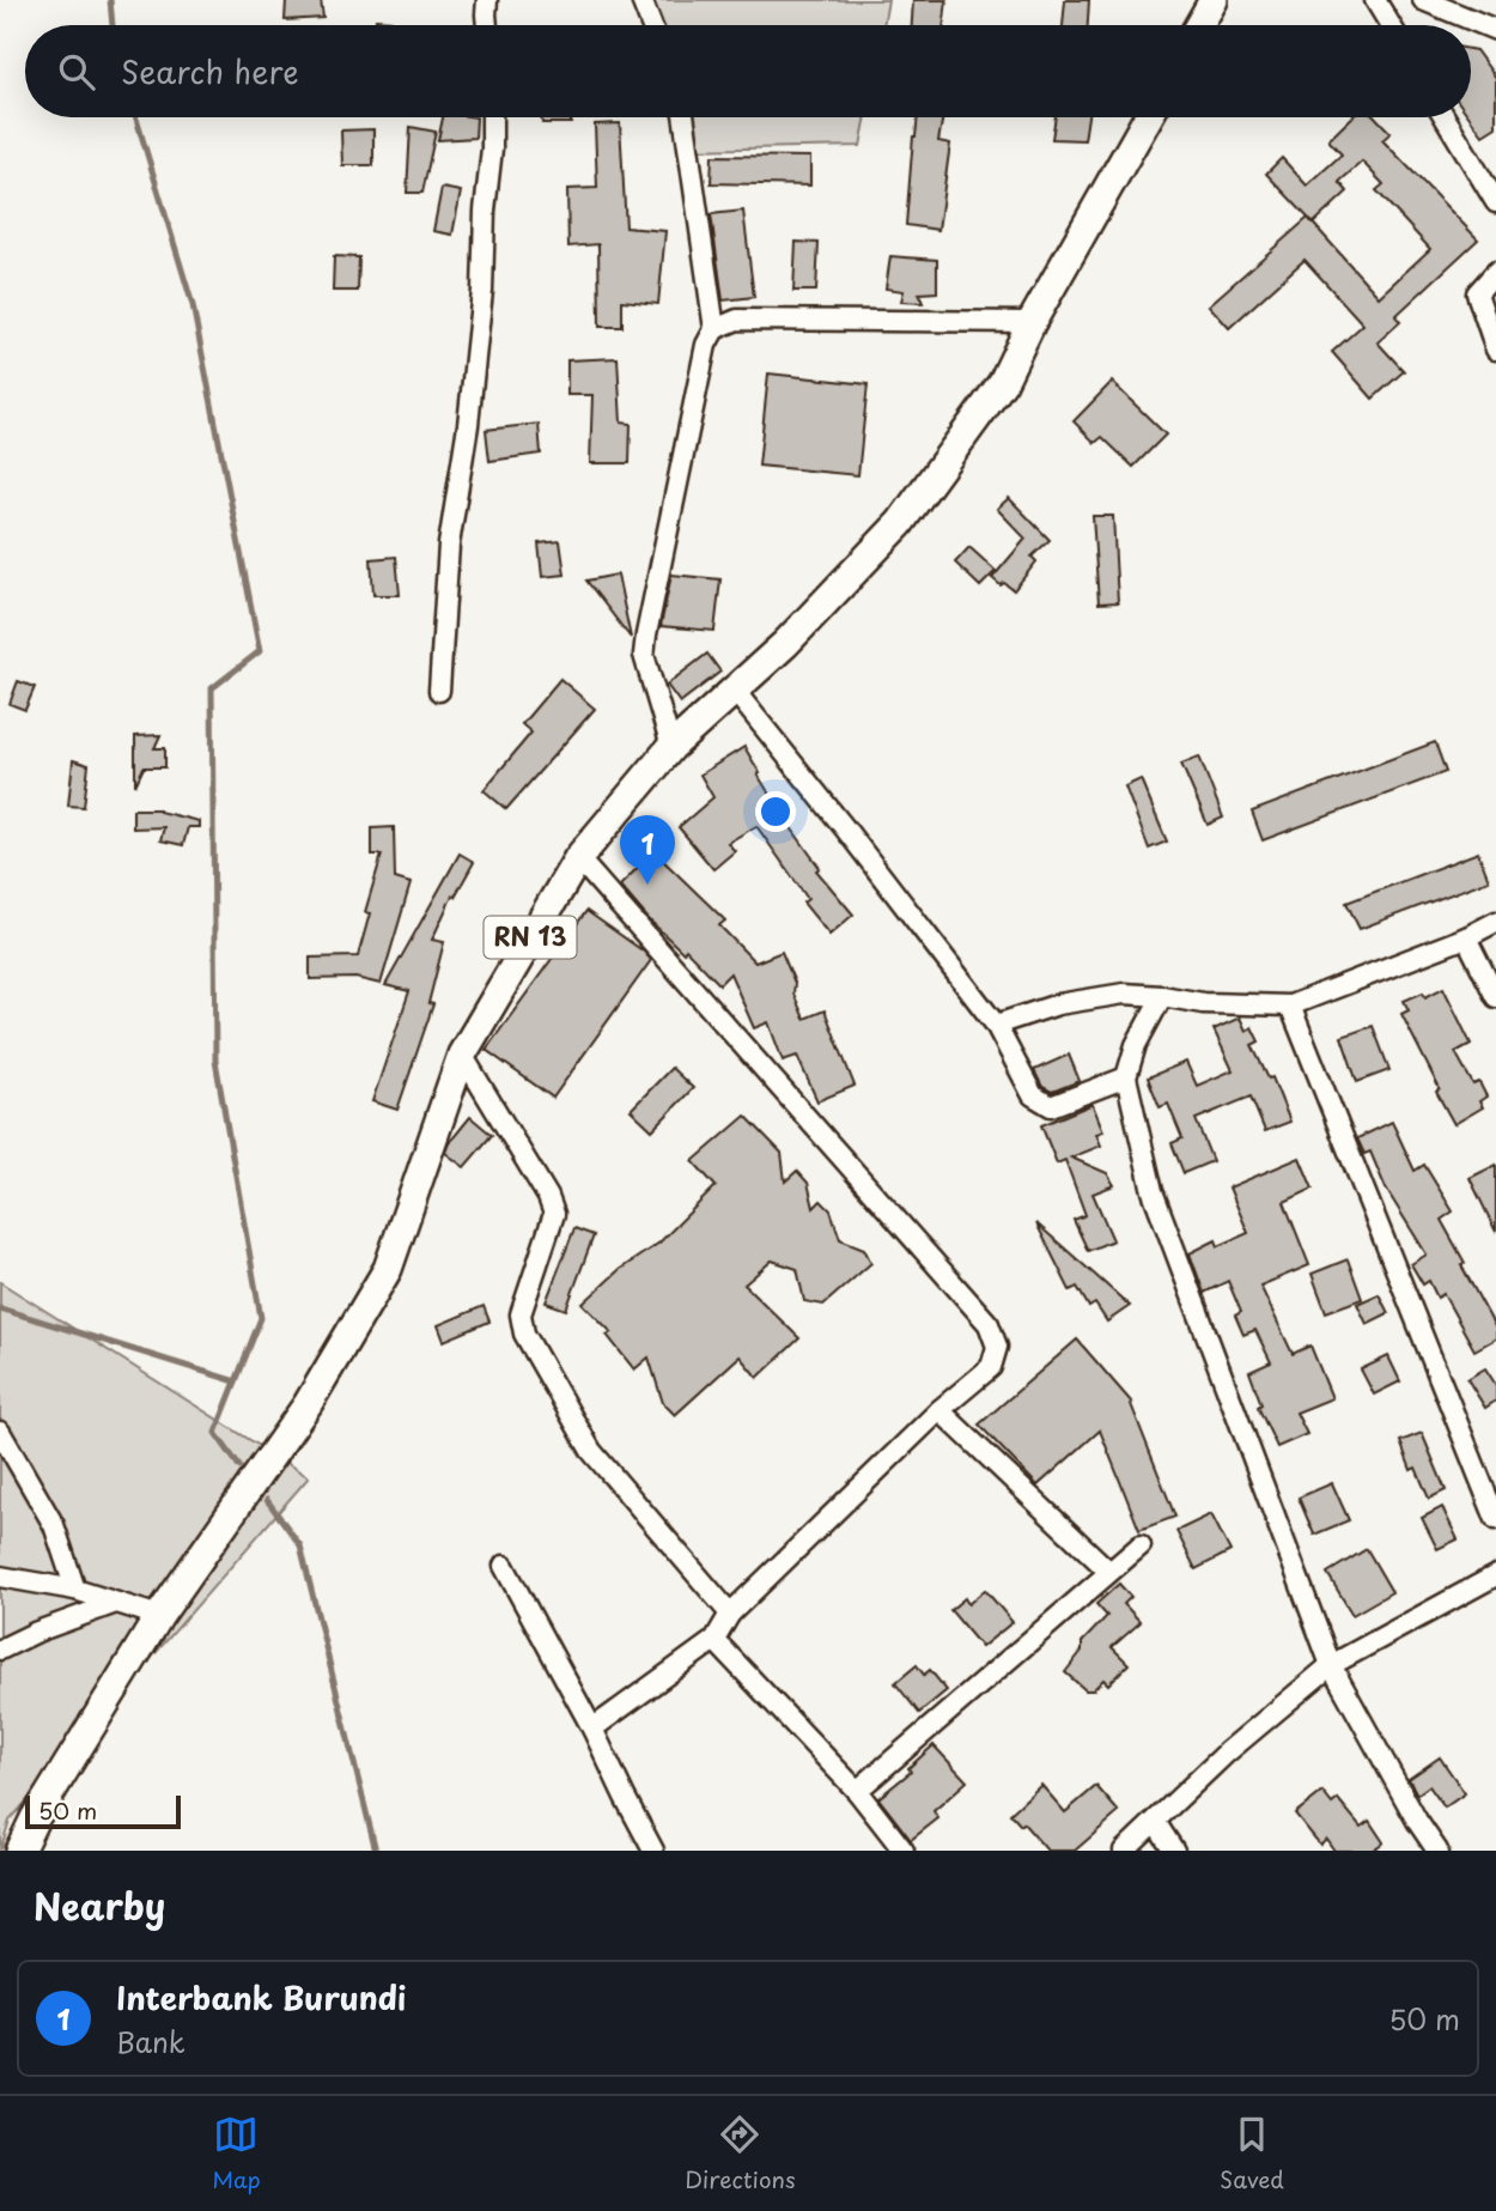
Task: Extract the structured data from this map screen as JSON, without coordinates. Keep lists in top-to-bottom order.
{
  "streets": {
    "main road": ["RN 13"]
  },
  "scale_bar": "50 m",
  "page": {
    "search": "Search here",
    "pins": "1",
    "scale": "50 m",
    "heading": "Nearby",
    "list": [
      {
        "mark": "1",
        "name": "Interbank Burundi",
        "note": "Bank",
        "value": "50 m"
      }
    ],
    "nav": ["Map", "Directions", "Saved"]
  }
}
